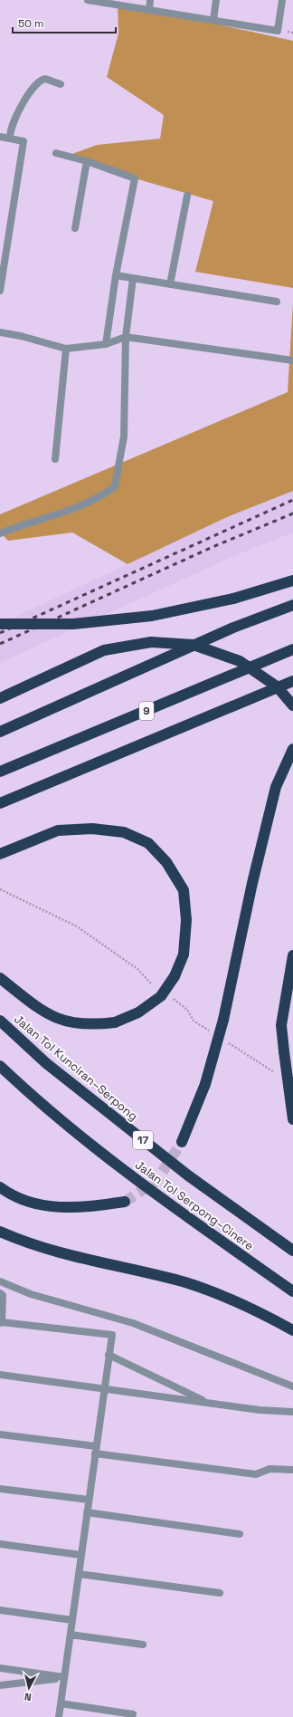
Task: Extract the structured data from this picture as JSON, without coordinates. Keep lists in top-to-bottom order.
{
  "streets": {
    "highway": [
      "9",
      "Jalan Tol Kunciran–Serpong",
      "17",
      "Jalan Tol Serpong–Cinere"
    ]
  },
  "scale_bar": "50 m",
  "north": "bottom"
}
